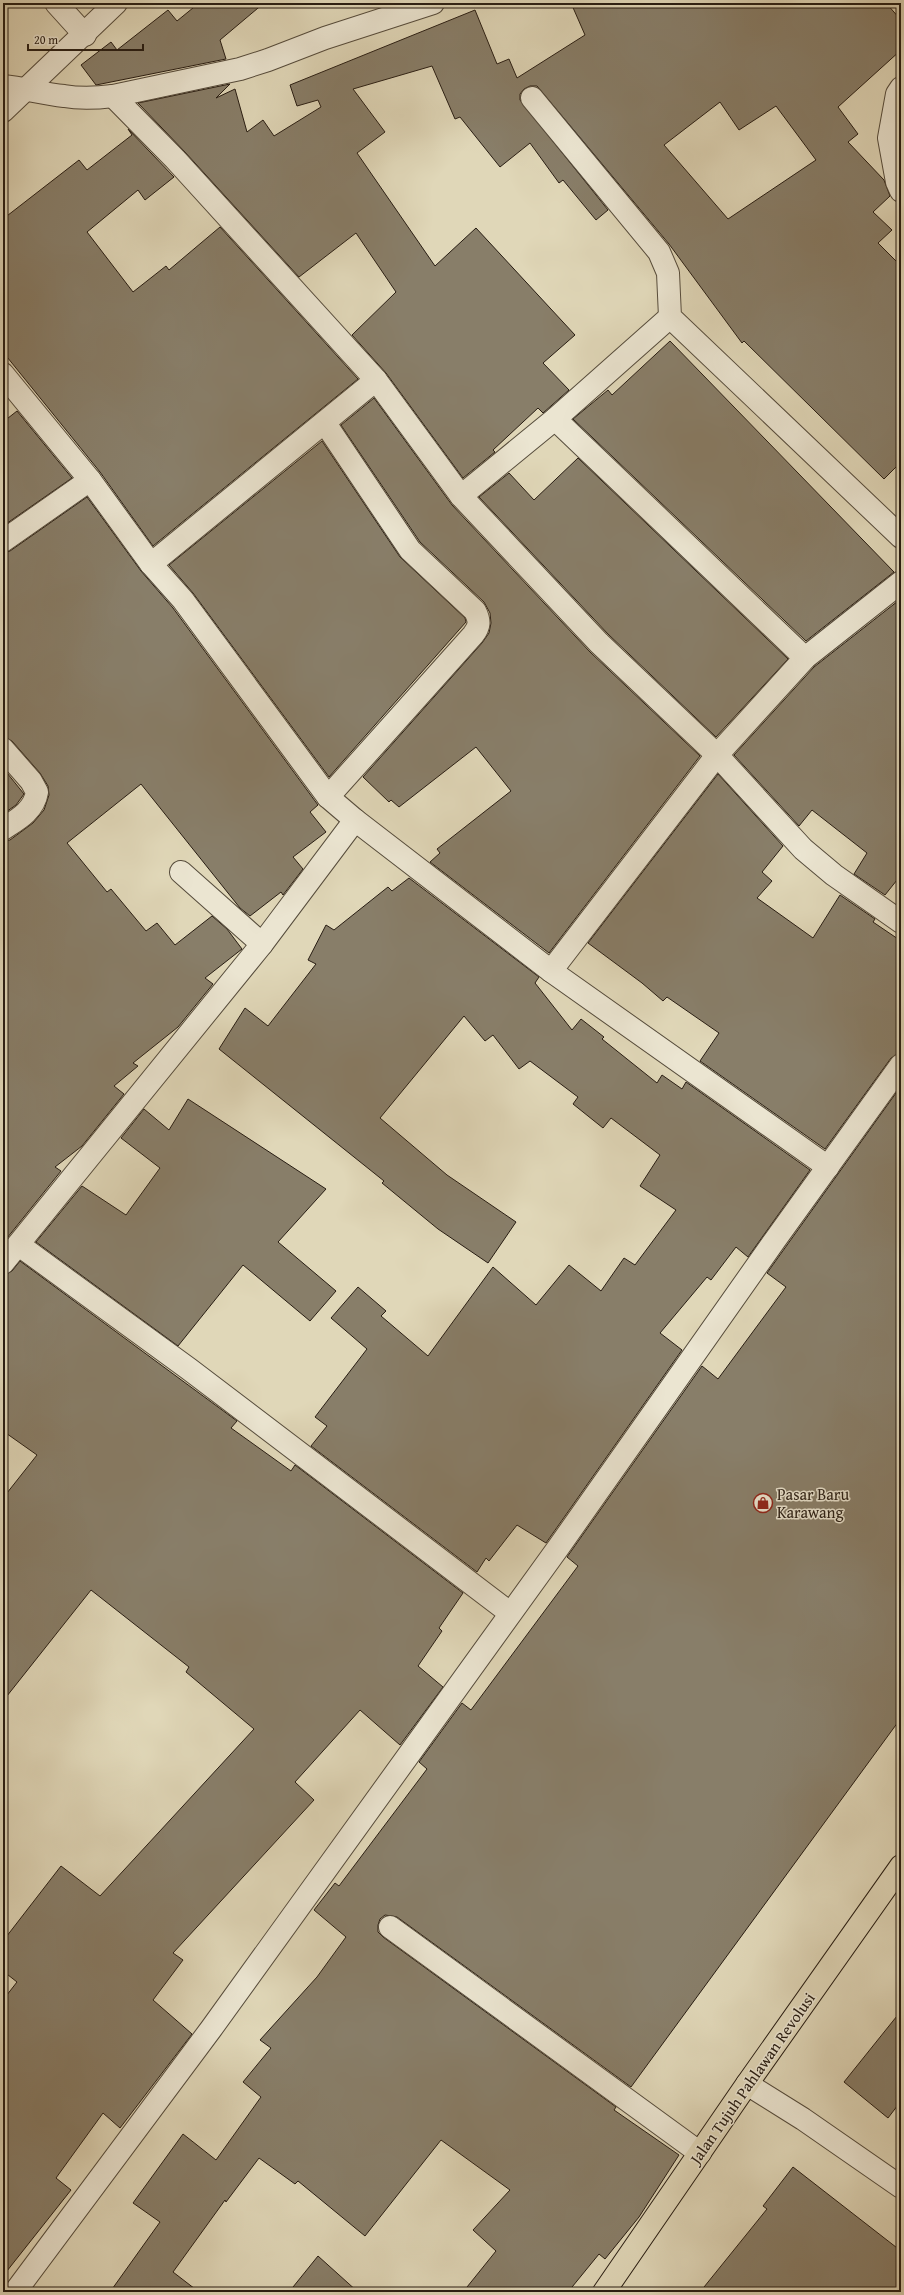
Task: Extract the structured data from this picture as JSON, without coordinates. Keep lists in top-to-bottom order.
{
  "streets": {
    "main road": ["Jalan Tujuh Pahlawan Revolusi"]
  },
  "places": {
    "shop": ["Pasar Baru Karawang"]
  },
  "scale_bar": "20 m"
}
